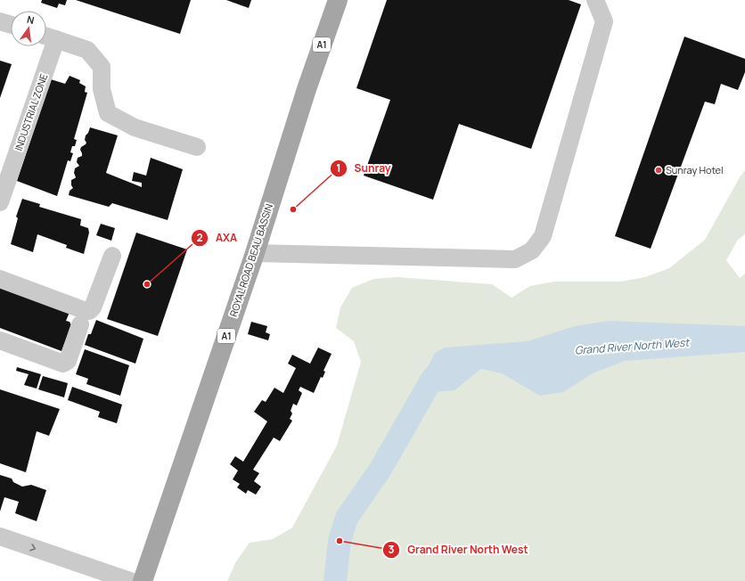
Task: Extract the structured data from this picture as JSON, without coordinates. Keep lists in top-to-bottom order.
{
  "streets": {
    "main road": ["A1", "ROYAL ROAD BEAU BASSIN"],
    "street": ["INDUSTRIAL ZONE"]
  },
  "water": ["Grand River North West"],
  "places": [
    "Sunray Hotel",
    "Sunray",
    "AXA",
    "Grand River North West"
  ],
  "north": "top"
}
